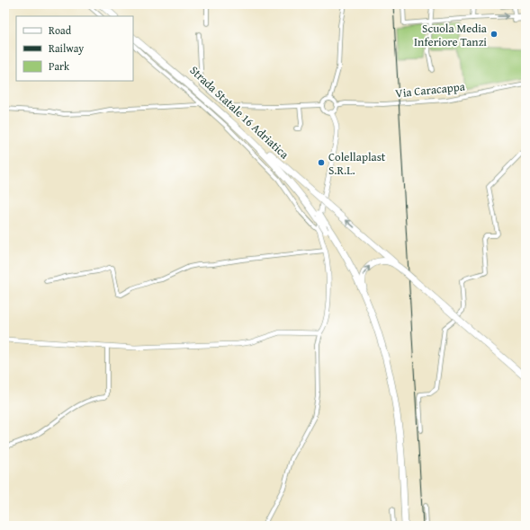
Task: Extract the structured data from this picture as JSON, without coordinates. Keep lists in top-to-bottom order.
{
  "streets": {
    "highway": ["Strada Statale 16 Adriatica"],
    "street": ["Via Caracappa"]
  },
  "places": ["Scuola Media Inferiore Tanzi", "Colellaplast S.R.L."],
  "legend": ["Road", "Railway", "Park"]
}
